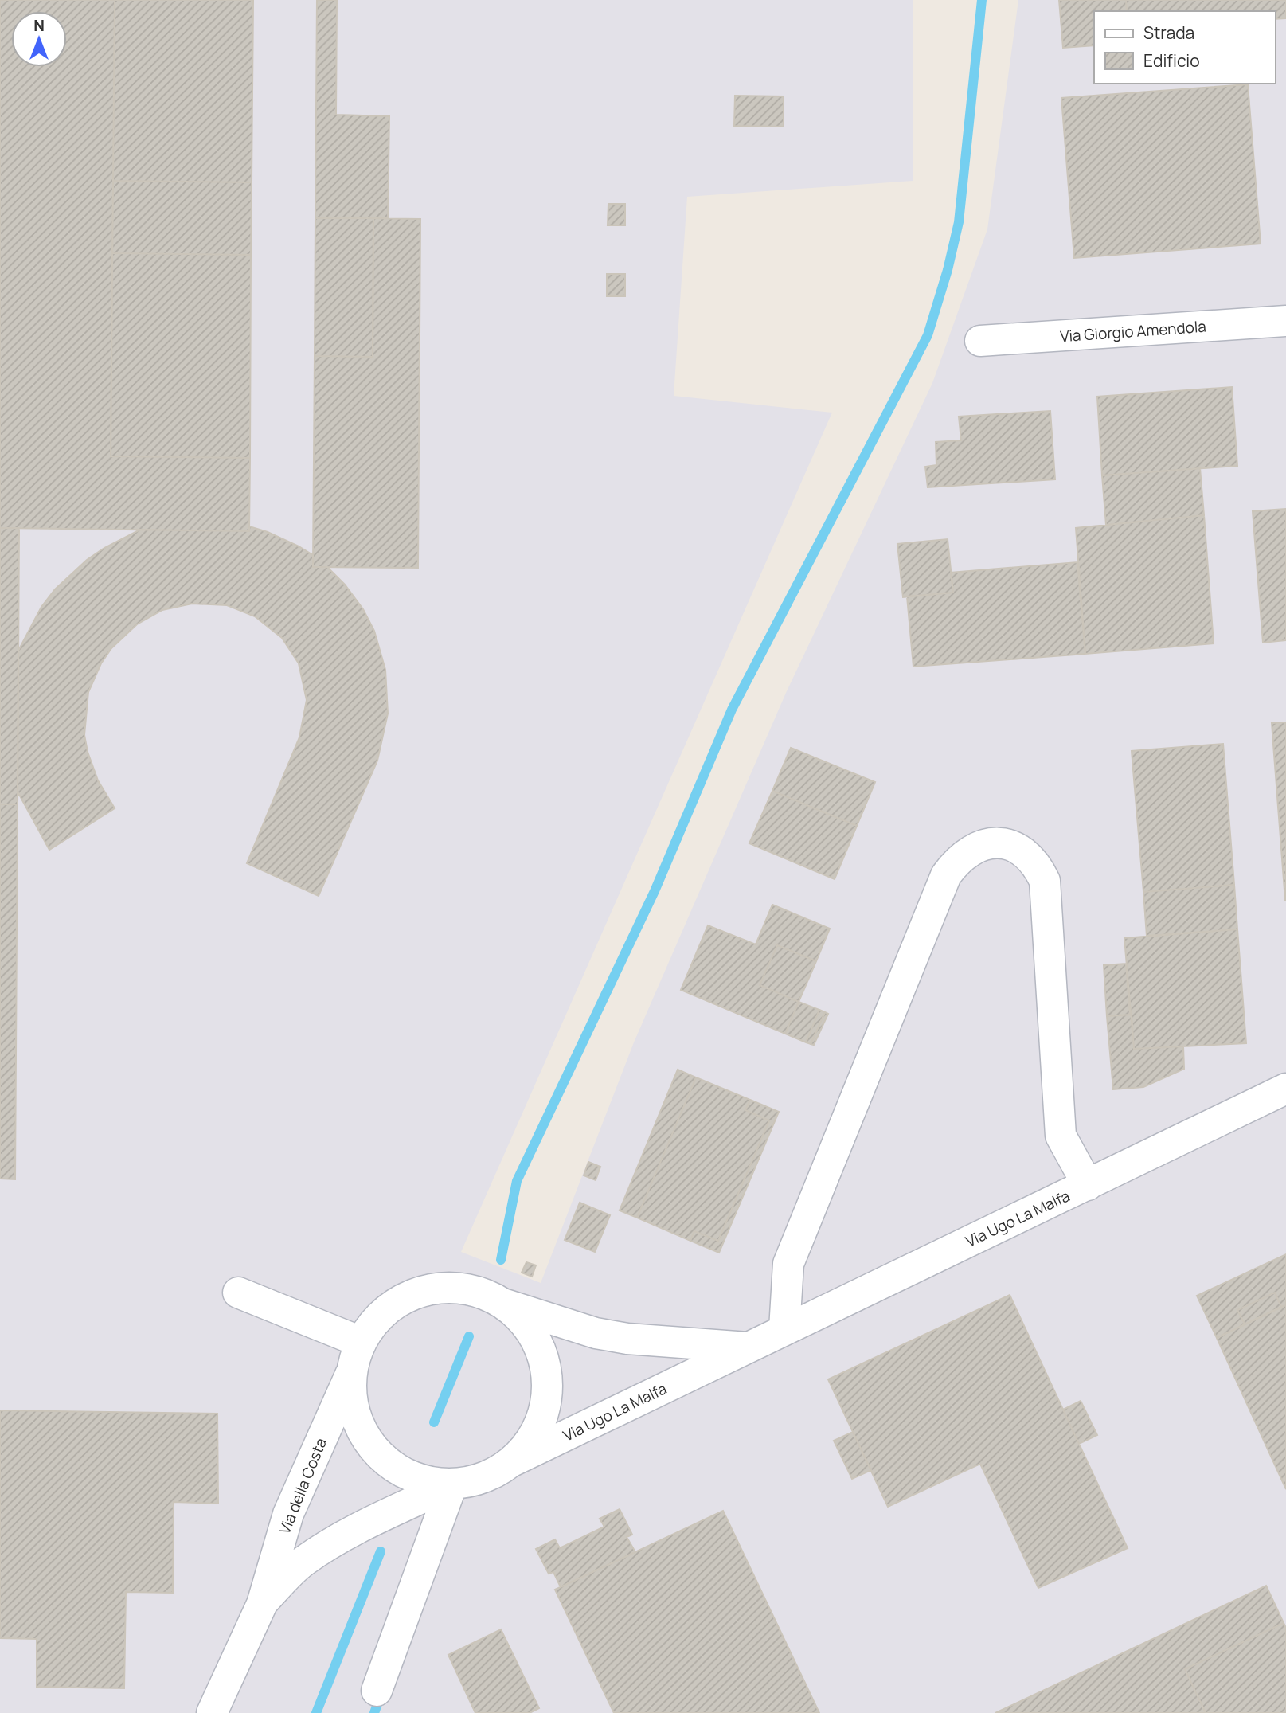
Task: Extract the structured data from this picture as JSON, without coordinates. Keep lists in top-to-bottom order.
{
  "streets": {
    "street": ["Via Giorgio Amendola", "Via Ugo La Malfa", "Via della Costa"]
  },
  "crossings": [
    ["Via Ugo La Malfa", "Via della Costa"]
  ],
  "legend": ["Strada", "Edificio"],
  "north": "top"
}
